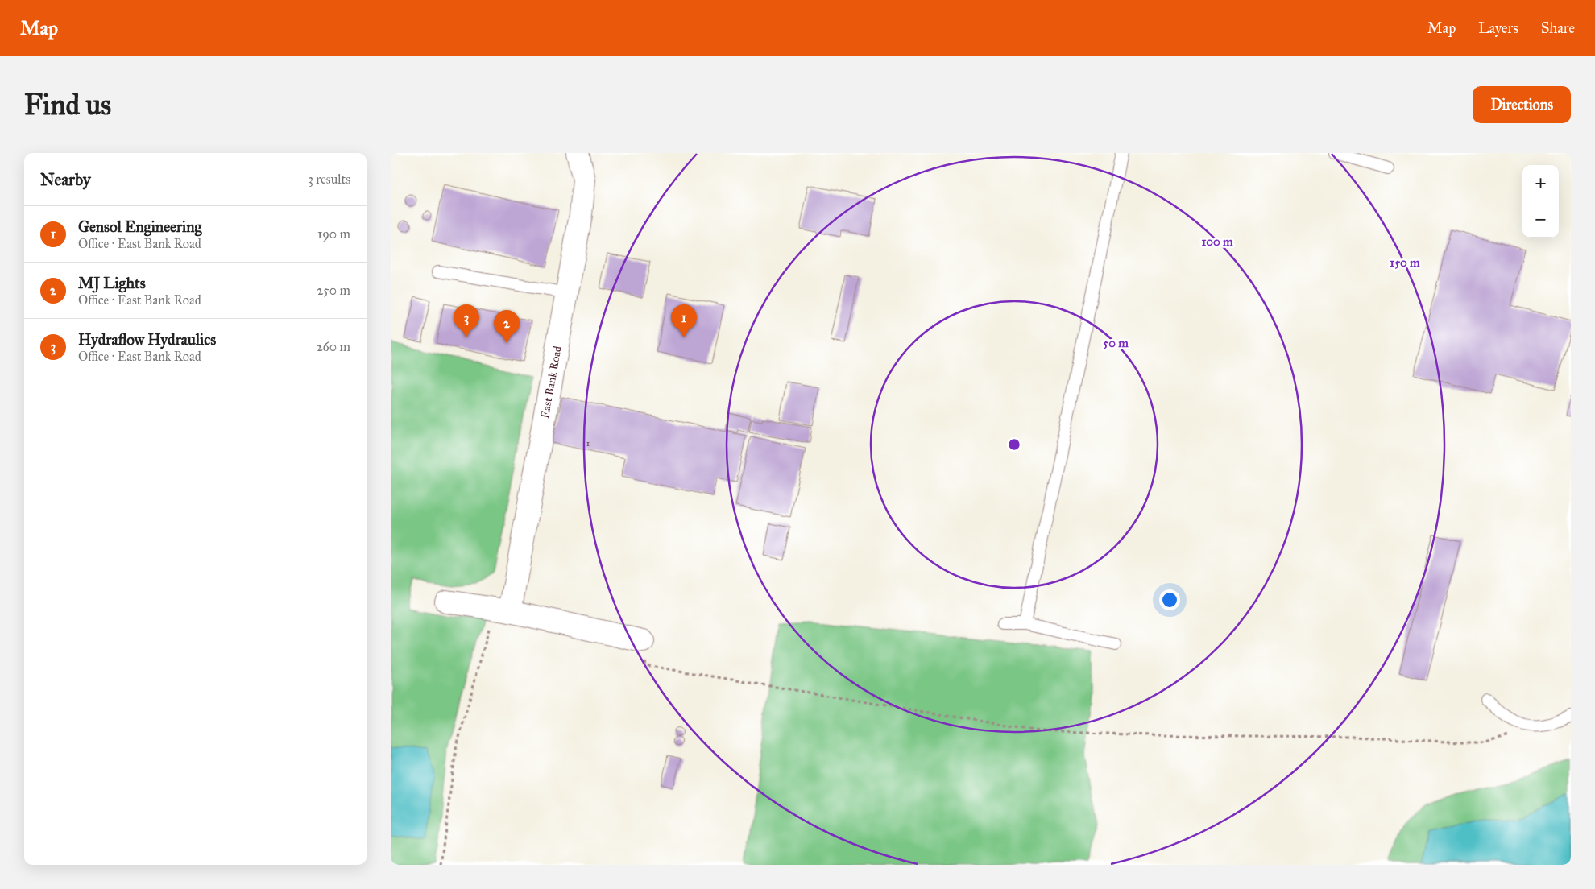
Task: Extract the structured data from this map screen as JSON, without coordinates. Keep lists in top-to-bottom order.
{
  "streets": {
    "street": ["East Bank Road"]
  },
  "house_numbers": ["1"],
  "page": {
    "header": "Map",
    "nav": ["Map", "Layers", "Share"],
    "buttons": "Directions",
    "title": "Find us",
    "heading": ["Nearby", "3 results"],
    "map_buttons": ["+", "−"],
    "list": [
      {
        "mark": "1",
        "name": "Gensol Engineering",
        "note": "Office · East Bank Road",
        "value": "190 m"
      },
      {
        "mark": "2",
        "name": "MJ Lights",
        "note": "Office · East Bank Road",
        "value": "250 m"
      },
      {
        "mark": "3",
        "name": "Hydraflow Hydraulics",
        "note": "Office · East Bank Road",
        "value": "260 m"
      }
    ],
    "pins": ["1", "3", "2"]
  },
  "rings": ["100 m", "150 m", "50 m"]
}
